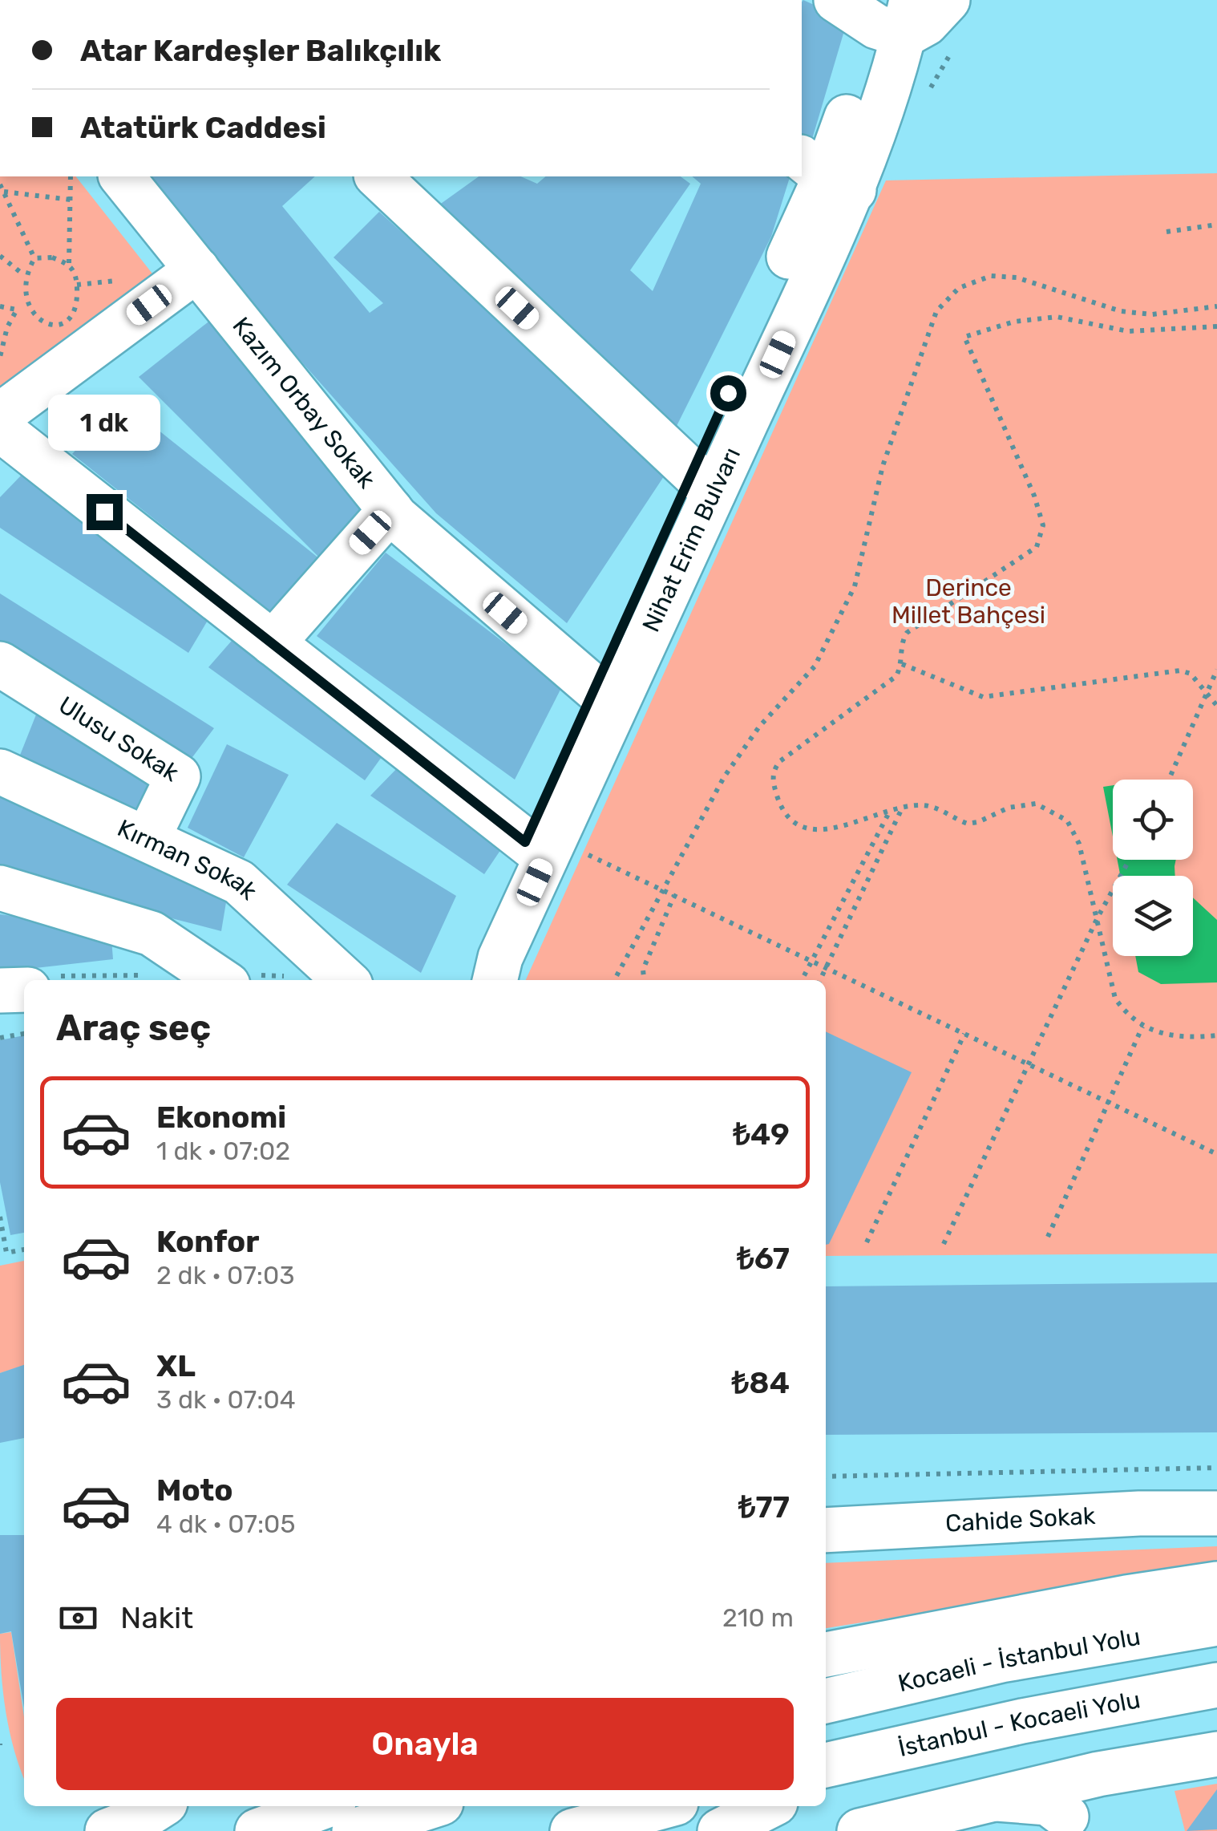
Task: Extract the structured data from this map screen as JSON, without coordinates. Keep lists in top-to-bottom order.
{
  "streets": {
    "main road": [
      "Kazım Orbay Sokak",
      "Nihat Erim Bulvarı",
      "Ulusu Sokak",
      "Kırman Sokak",
      "Cahide Sokak",
      "Kocaeli - İstanbul Yolu",
      "İstanbul - Kocaeli Yolu"
    ]
  },
  "crossings": [
    ["Kazım Orbay Sokak", "Nihat Erim Bulvarı"],
    ["Ulusu Sokak", "Kırman Sokak"]
  ],
  "parks": ["Derince Millet Bahçesi"],
  "page": {
    "banner": ["Atar Kardeşler Balıkçılık", "Atatürk Caddesi"],
    "bubble": "1 dk",
    "heading": "Araç seç",
    "list": [
      {
        "name": "Ekonomi",
        "note": "1 dk · 07:02",
        "value": "₺49"
      },
      {
        "name": "Konfor",
        "note": "2 dk · 07:03",
        "value": "₺67"
      },
      {
        "name": "XL",
        "note": "3 dk · 07:04",
        "value": "₺84"
      },
      {
        "name": "Moto",
        "note": "4 dk · 07:05",
        "value": "₺77"
      }
    ],
    "pay": ["Nakit", "210 m"],
    "buttons": "Onayla"
  }
}
